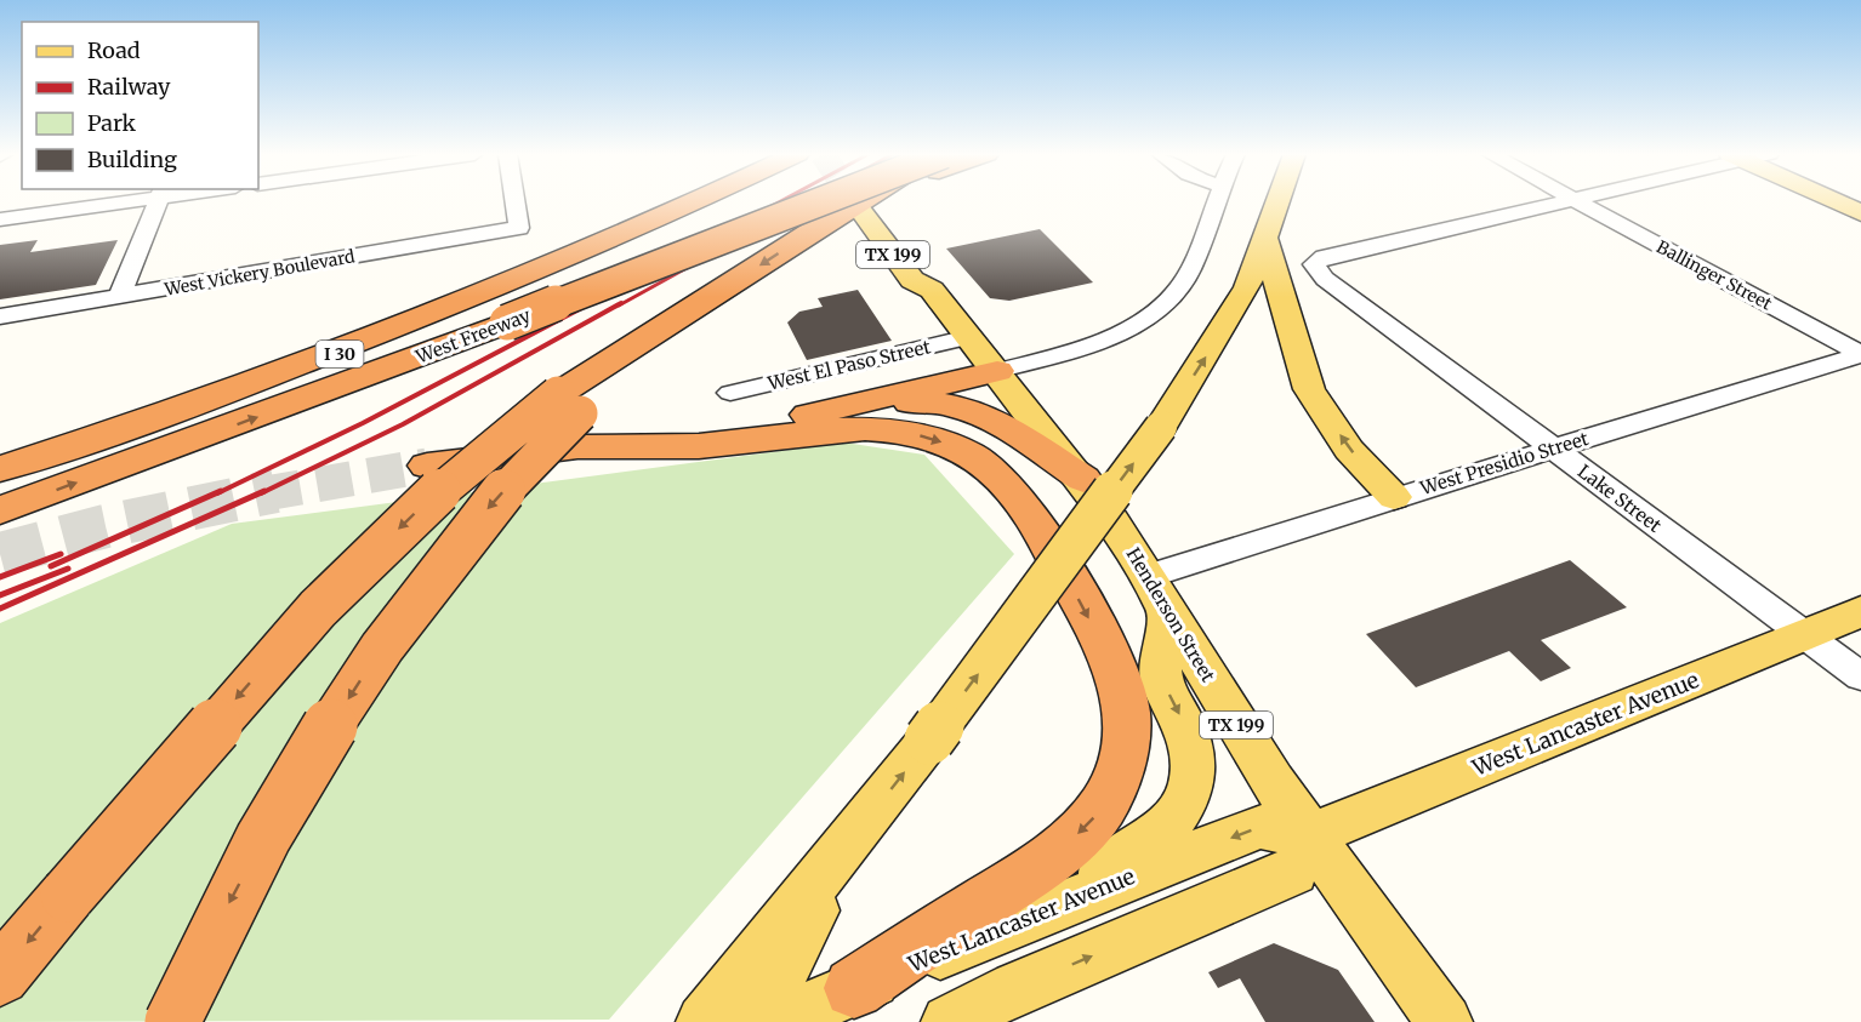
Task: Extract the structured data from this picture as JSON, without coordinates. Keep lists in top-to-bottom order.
{
  "streets": {
    "highway": ["West Freeway", "I 30"],
    "main road": ["TX 199", "Henderson Street", "West Lancaster Avenue"],
    "street": [
      "West Vickery Boulevard",
      "Ballinger Street",
      "West El Paso Street",
      "West Presidio Street",
      "Lake Street"
    ]
  },
  "crossings": [
    ["Ballinger Street", "West Presidio Street"],
    ["West El Paso Street", "Henderson Street"],
    ["West Presidio Street", "Lake Street"],
    ["West Presidio Street", "Henderson Street"],
    ["Lake Street", "West Lancaster Avenue"],
    ["Henderson Street", "West Lancaster Avenue"]
  ],
  "legend": [
    "Road",
    "Railway",
    "Park",
    "Building"
  ]
}
